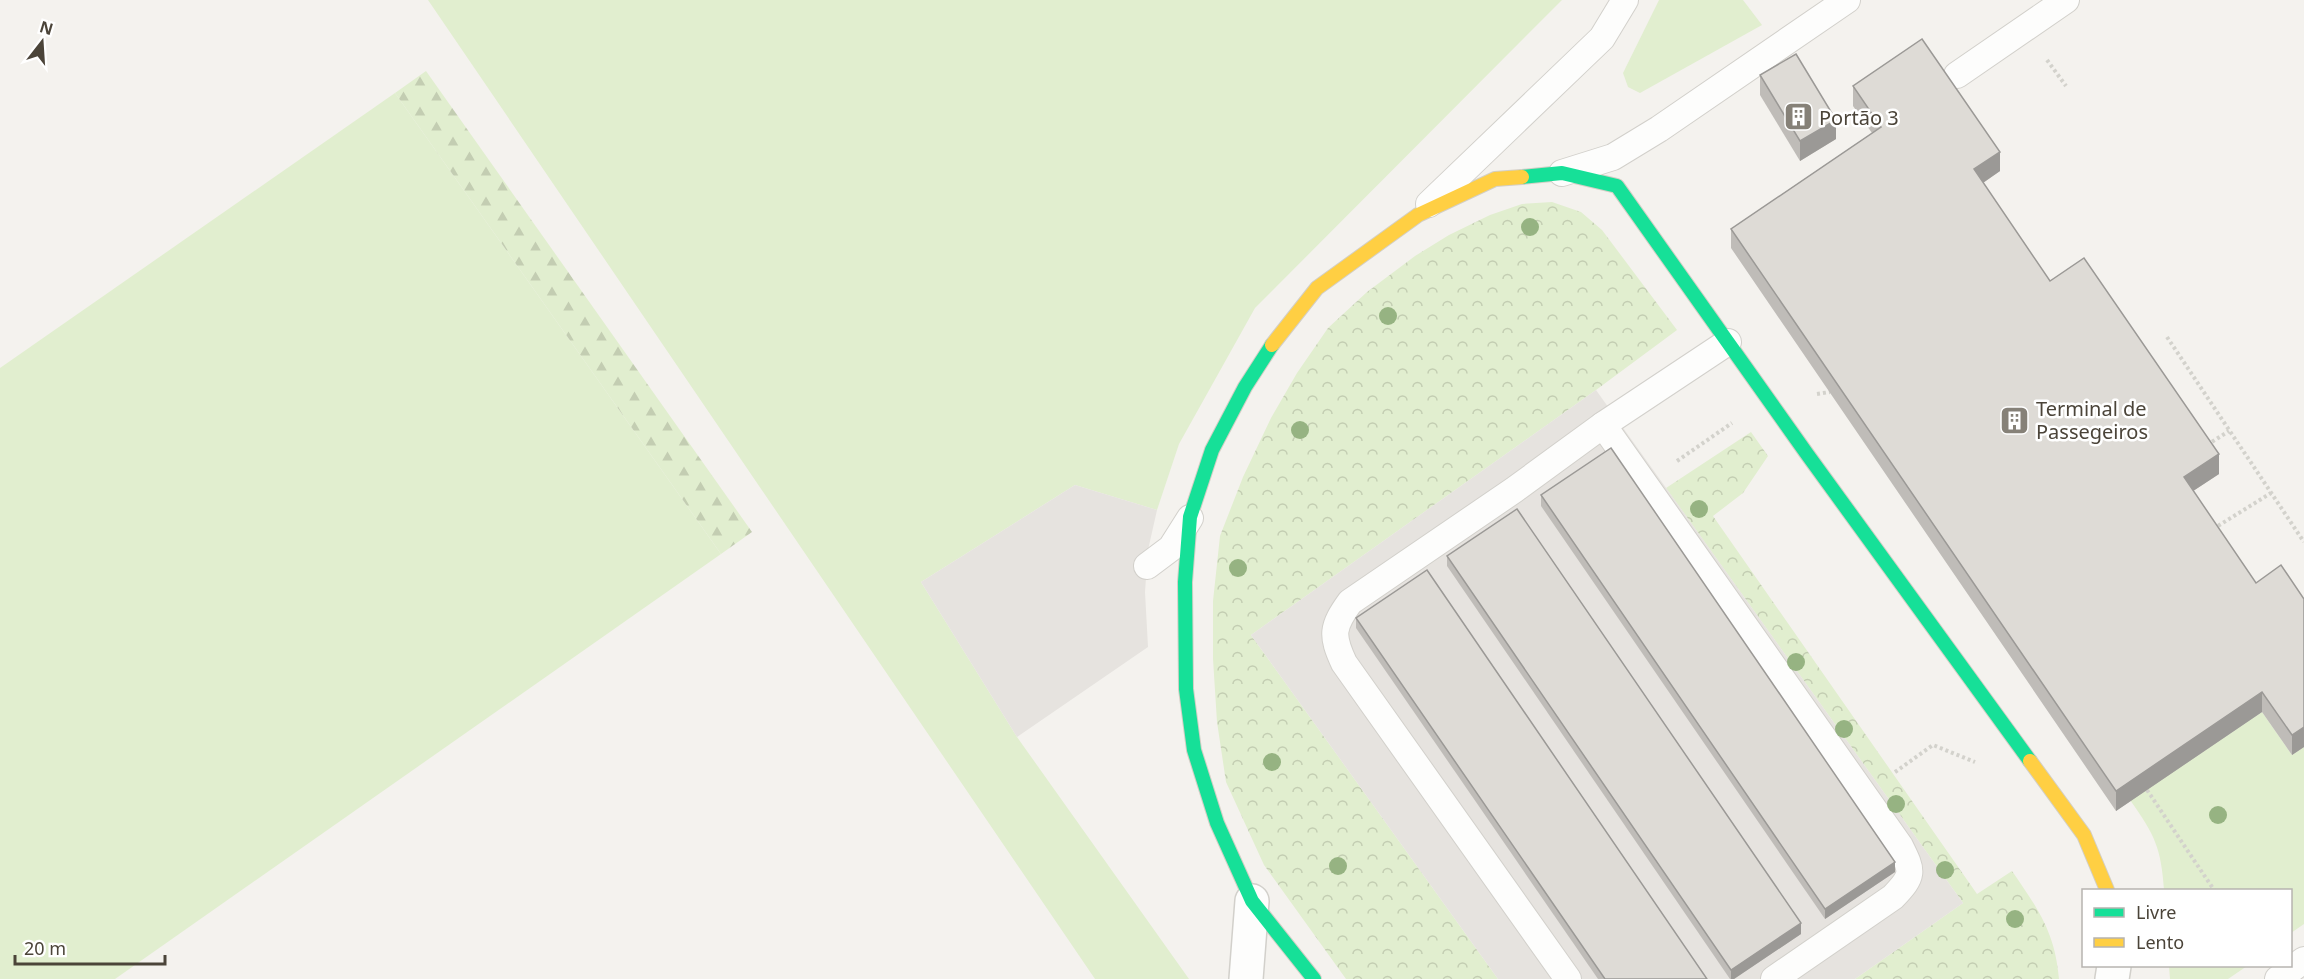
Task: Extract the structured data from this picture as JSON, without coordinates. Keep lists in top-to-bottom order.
{
  "places": {
    "building": ["Portão 3", "Terminal de Passegeiros"]
  },
  "legend": ["Livre", "Lento"],
  "scale_bar": "20 m",
  "north": "top"
}
